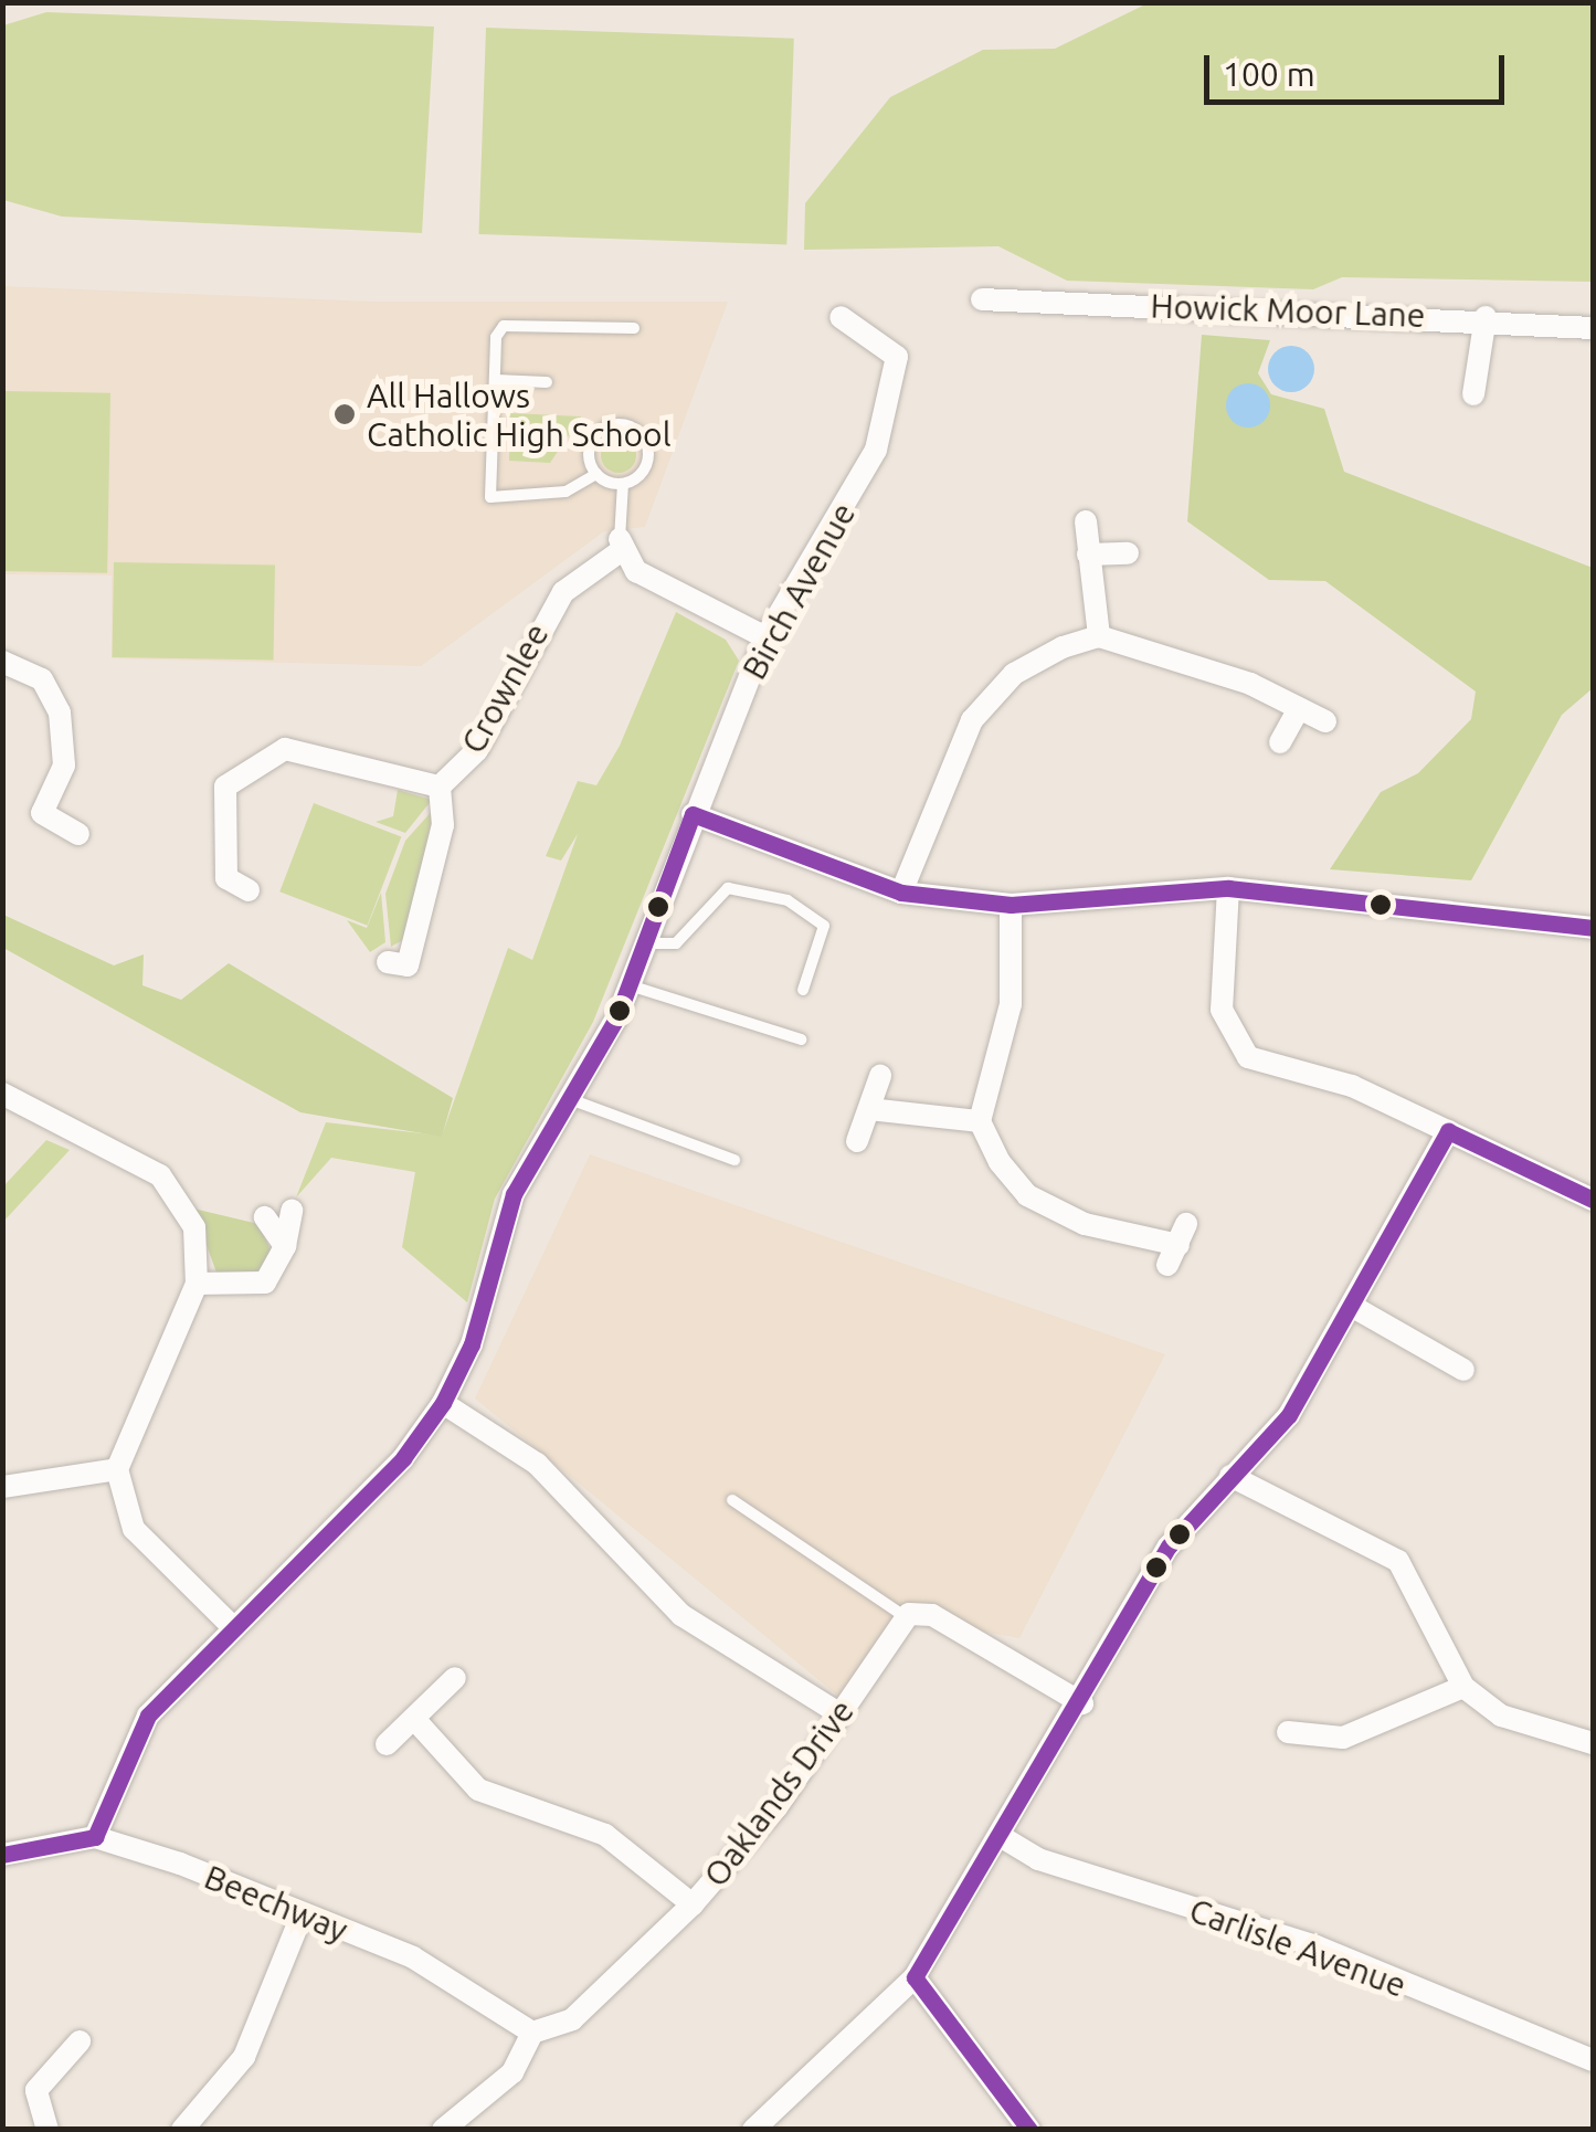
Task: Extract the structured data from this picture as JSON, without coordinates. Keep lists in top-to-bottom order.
{
  "streets": {
    "street": [
      "Howick Moor Lane",
      "Birch Avenue",
      "Crownlee",
      "Oaklands Drive",
      "Beechway",
      "Carlisle Avenue"
    ]
  },
  "crossings": [
    ["Birch Avenue", "Beechway"],
    ["Oaklands Drive", "Beechway"]
  ],
  "places": ["All Hallows Catholic High School"],
  "scale_bar": "100 m"
}
